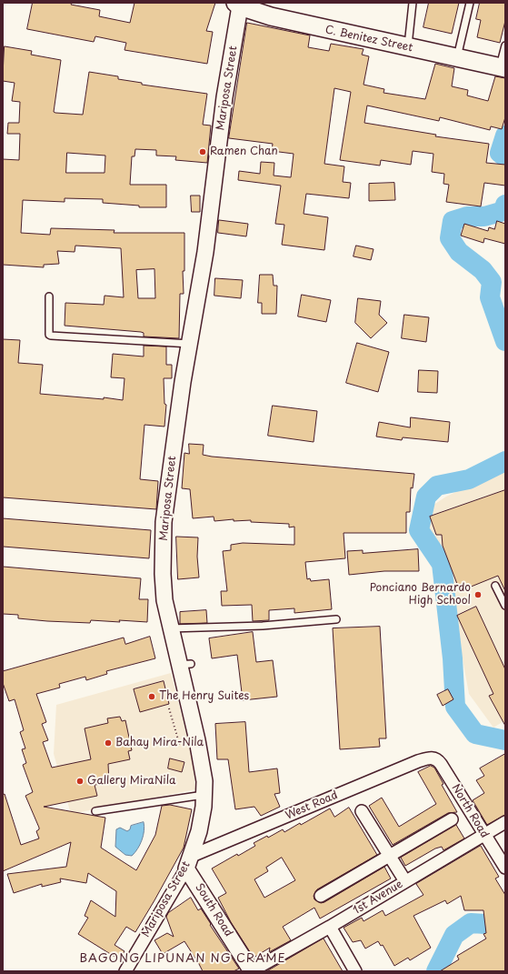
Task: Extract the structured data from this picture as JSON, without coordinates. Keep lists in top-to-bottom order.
{
  "streets": {
    "main road": ["C. Benitez Street"],
    "street": [
      "Mariposa Street",
      "West Road",
      "North Road",
      "1st Avenue",
      "South Road"
    ]
  },
  "crossings": [
    ["C. Benitez Street", "Mariposa Street"],
    ["Mariposa Street", "West Road"],
    ["Mariposa Street", "South Road"],
    ["West Road", "North Road"],
    ["West Road", "South Road"],
    ["North Road", "1st Avenue"],
    ["1st Avenue", "South Road"]
  ],
  "districts": ["BAGONG LIPUNAN NG CRAME"],
  "places": [
    "Ramen Chan",
    "Ponciano Bernardo High School",
    "The Henry Suites",
    "Bahay Mira-Nila",
    "Gallery MiraNila"
  ]
}
